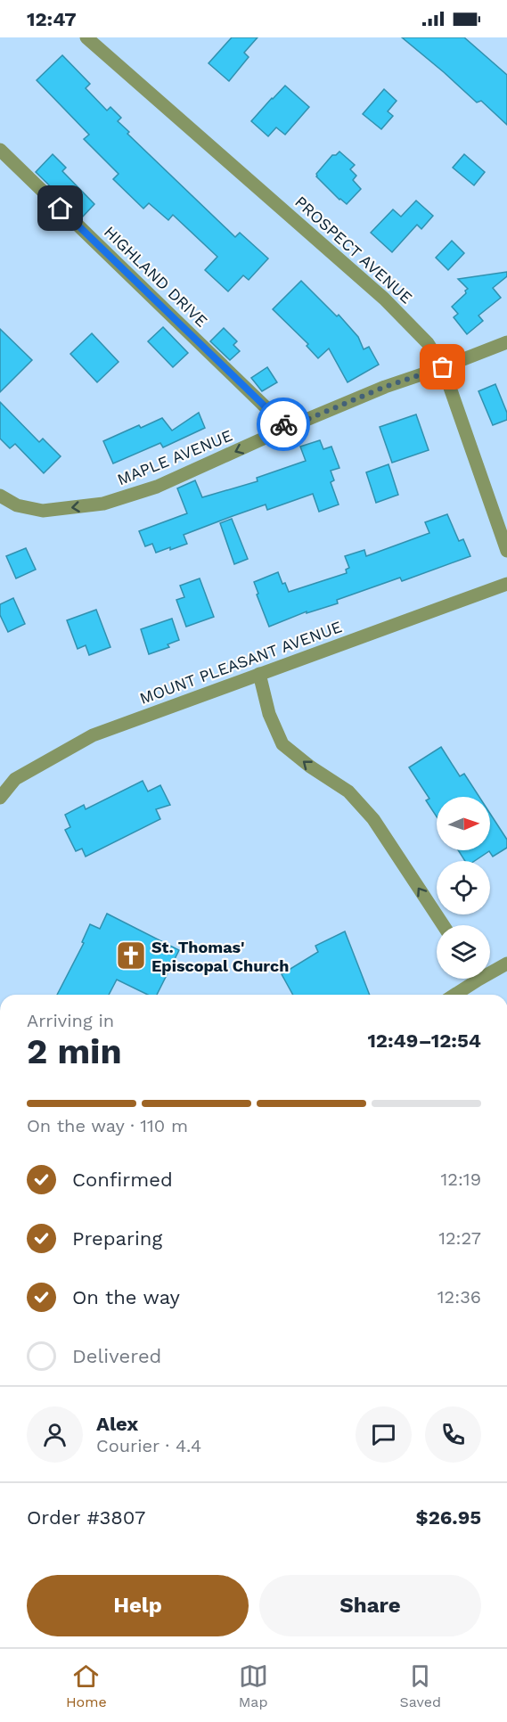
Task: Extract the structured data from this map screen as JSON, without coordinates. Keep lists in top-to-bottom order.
{
  "streets": {
    "street": [
      "PROSPECT AVENUE",
      "HIGHLAND DRIVE",
      "MAPLE AVENUE",
      "MOUNT PLEASANT AVENUE"
    ]
  },
  "crossings": [
    ["PROSPECT AVENUE", "MAPLE AVENUE"],
    ["HIGHLAND DRIVE", "MAPLE AVENUE"]
  ],
  "one_way": ["MAPLE AVENUE"],
  "places": {
    "church": ["St. Thomas' Episcopal Church"]
  },
  "north": "right",
  "page": {
    "status": "12:47",
    "heading": ["2 min", "Arriving in", "12:49–12:54"],
    "panel": [
      "Alex",
      "Courier · 4.4",
      "Order #3807",
      "$26.95"
    ],
    "bar": "On the way · 110 m",
    "list": [
      ["Confirmed", "12:19"],
      ["Preparing", "12:27"],
      ["On the way", "12:36"],
      "Delivered"
    ],
    "buttons": ["Help", "Share"],
    "tabs": ["Home", "Map", "Saved"]
  }
}
